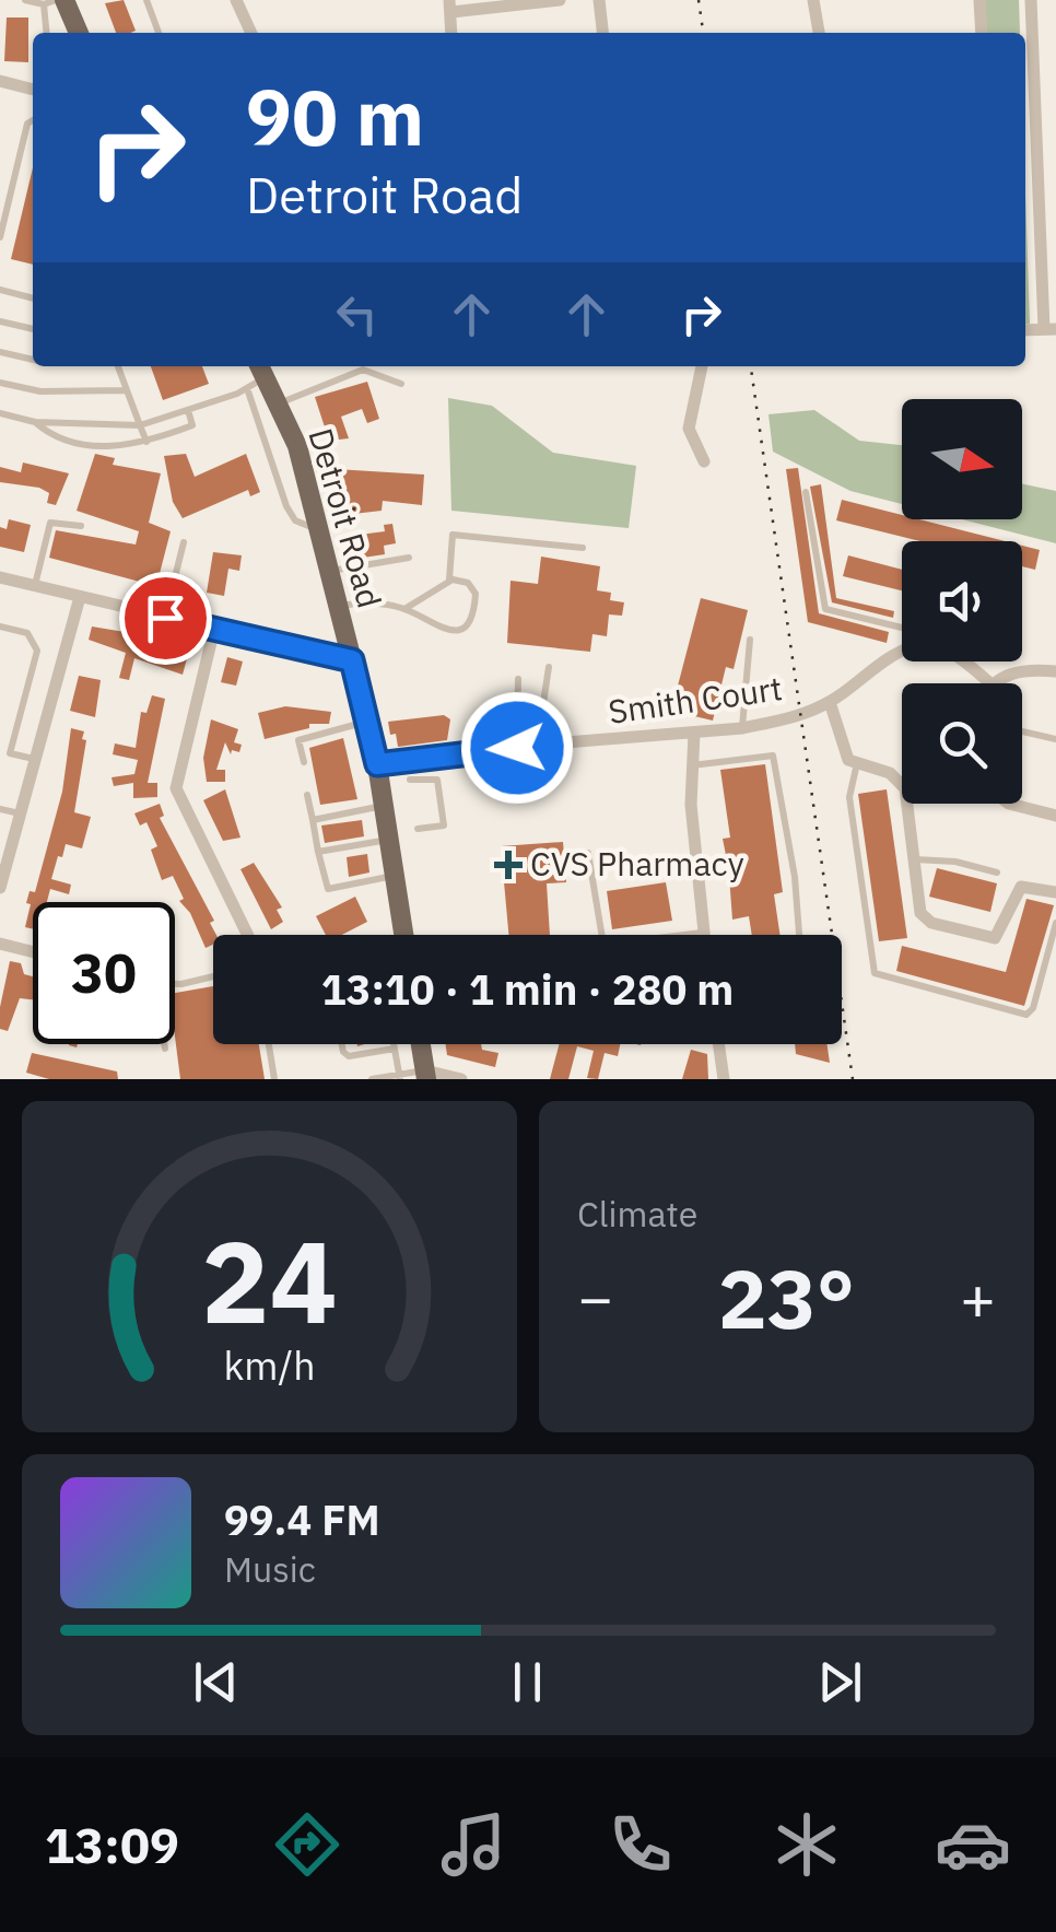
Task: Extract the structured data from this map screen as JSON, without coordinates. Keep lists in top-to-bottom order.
{
  "streets": {
    "main road": ["Detroit Road"],
    "street": ["Smith Court"]
  },
  "crossings": [
    ["Detroit Road", "Smith Court"]
  ],
  "places": {
    "health": ["CVS Pharmacy"]
  },
  "north": "right",
  "page": {
    "turn": ["90 m", "Detroit Road"],
    "limit": "30",
    "trip": "13:10 · 1 min · 280 m",
    "tile": "Climate",
    "heat": ["−", "23°", "+"],
    "song": ["99.4 FM", "Music"],
    "tabs": "13:09",
    "gauge": ["24", "km/h"]
  }
}
